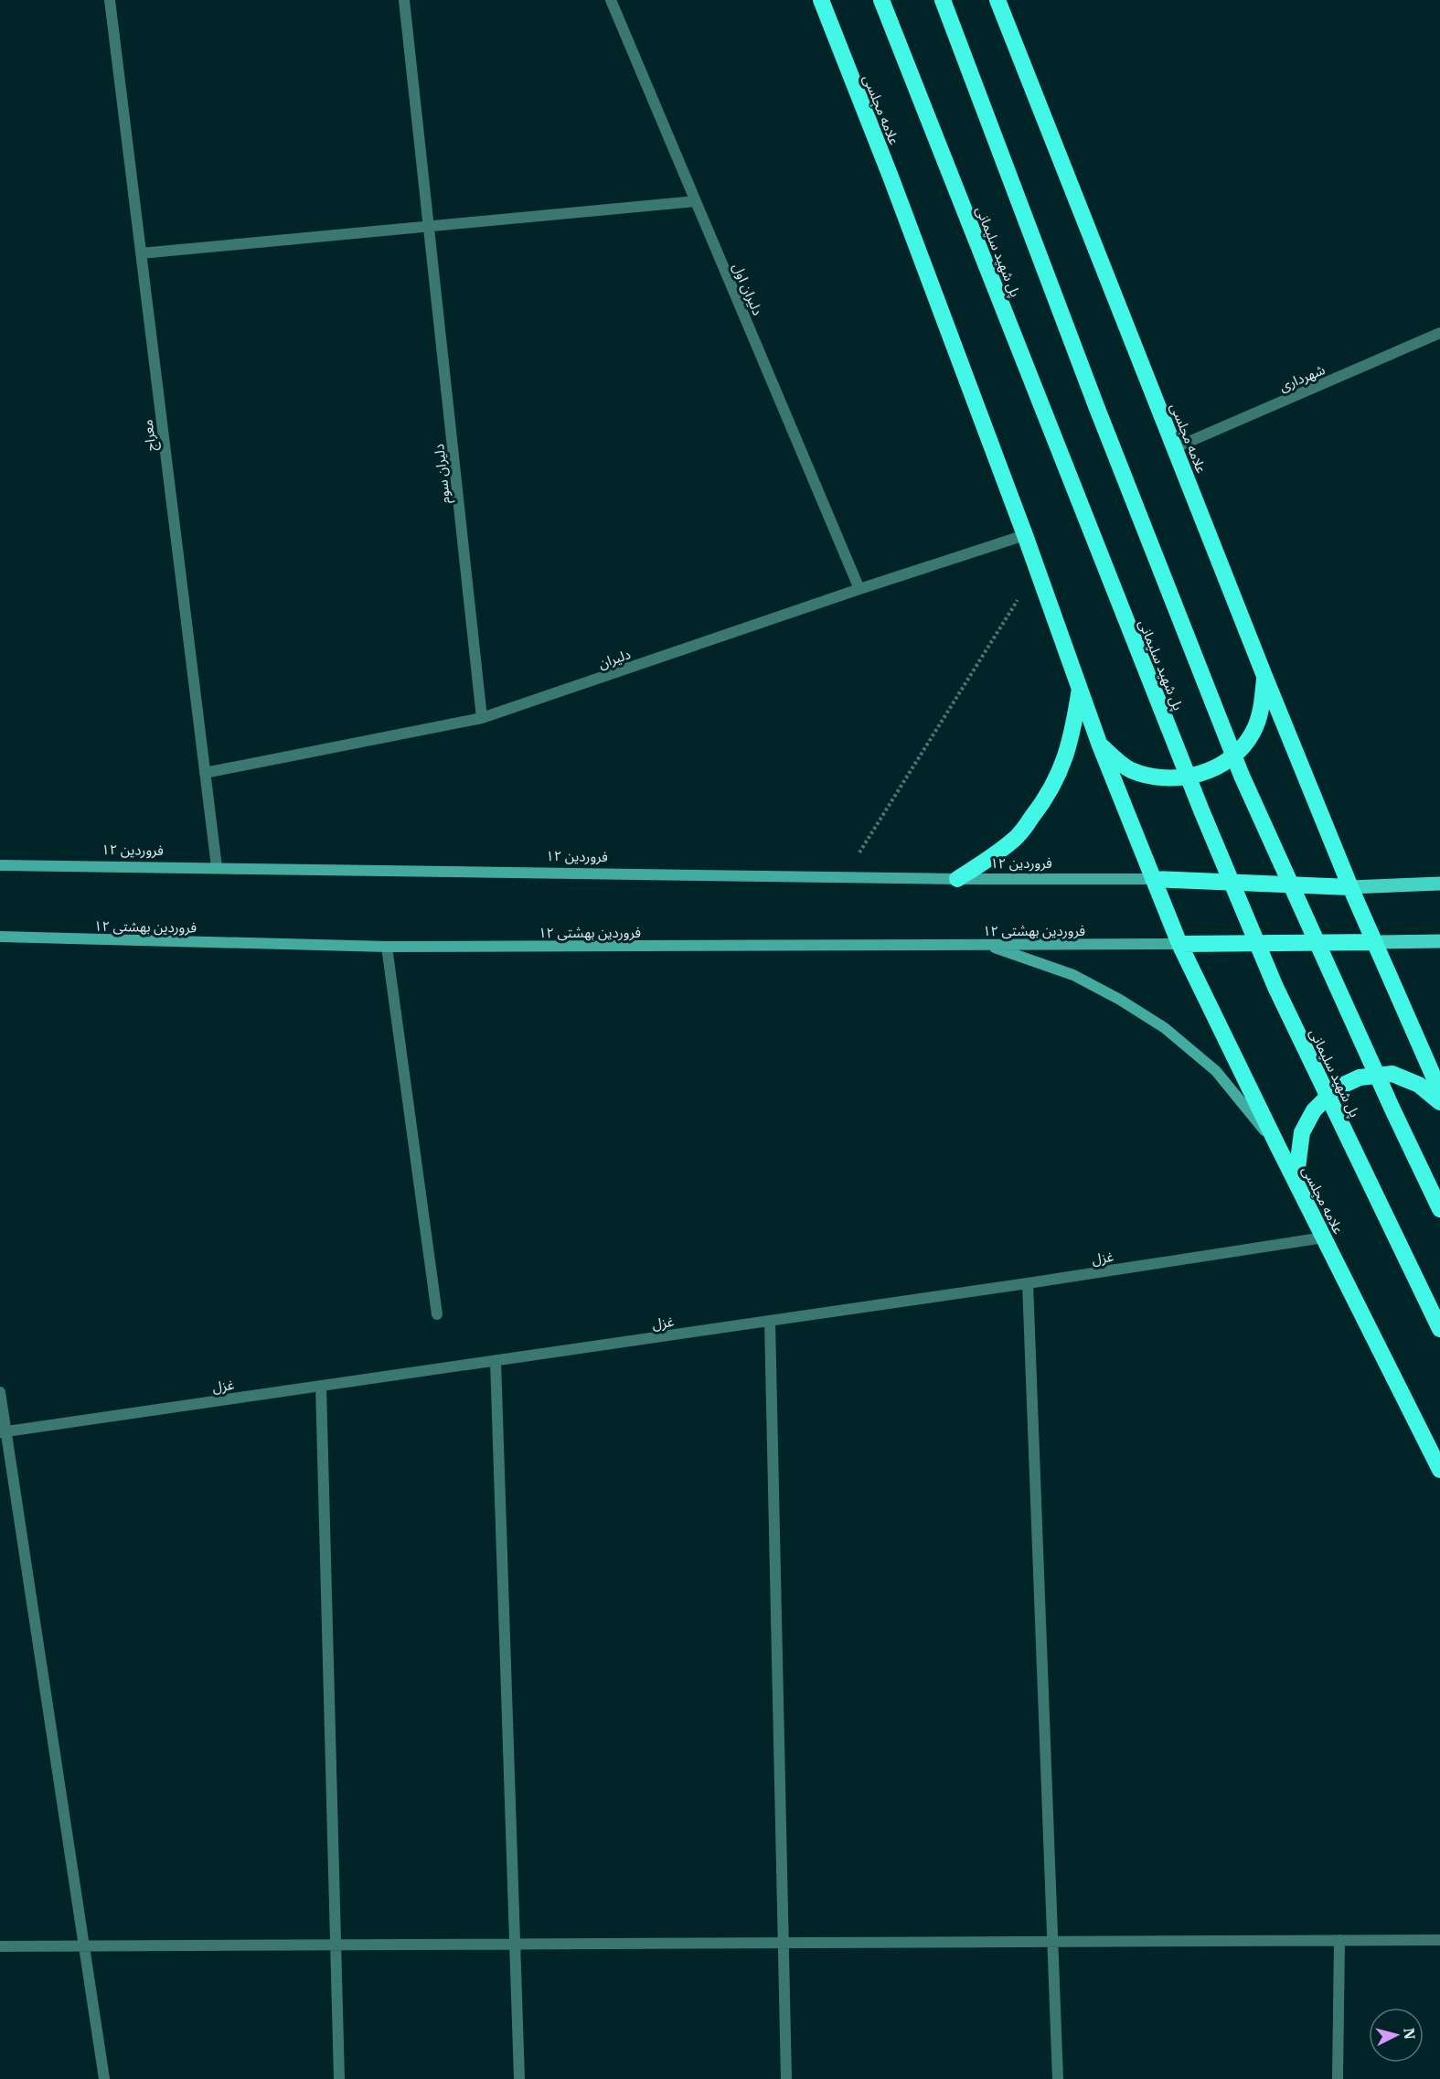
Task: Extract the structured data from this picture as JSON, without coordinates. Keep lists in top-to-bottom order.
{
  "streets": {
    "highway": ["علامه مجلسی", "پل شهید سلیمانی"],
    "street": [
      "دلیران اول",
      "شهرداری",
      "معراج",
      "دلیران سوم",
      "دلیران",
      "۱۲ فروردین",
      "۱۲ فروردین بهشتی",
      "غزل"
    ]
  },
  "crossings": [
    ["علامه مجلسی", "شهرداری"],
    ["علامه مجلسی", "دلیران"],
    ["علامه مجلسی", "۱۲ فروردین"],
    ["علامه مجلسی", "۱۲ فروردین بهشتی"],
    ["علامه مجلسی", "غزل"],
    ["دلیران اول", "دلیران"],
    ["معراج", "دلیران"],
    ["معراج", "۱۲ فروردین"],
    ["دلیران سوم", "دلیران"]
  ],
  "north": "right"
}
